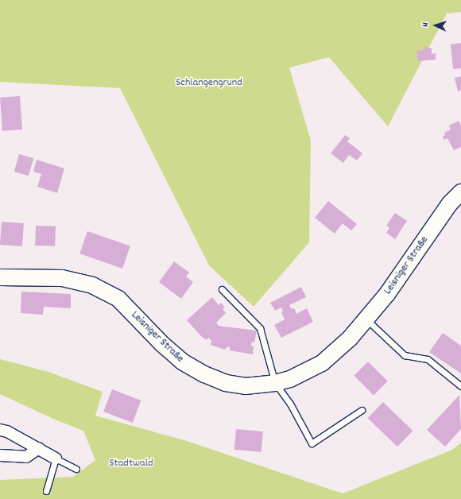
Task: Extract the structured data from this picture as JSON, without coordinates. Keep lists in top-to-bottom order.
{
  "streets": {
    "main road": ["Leisniger Straße"]
  },
  "parks": ["Schlangengrund", "Stadtwald"],
  "north": "left"
}
